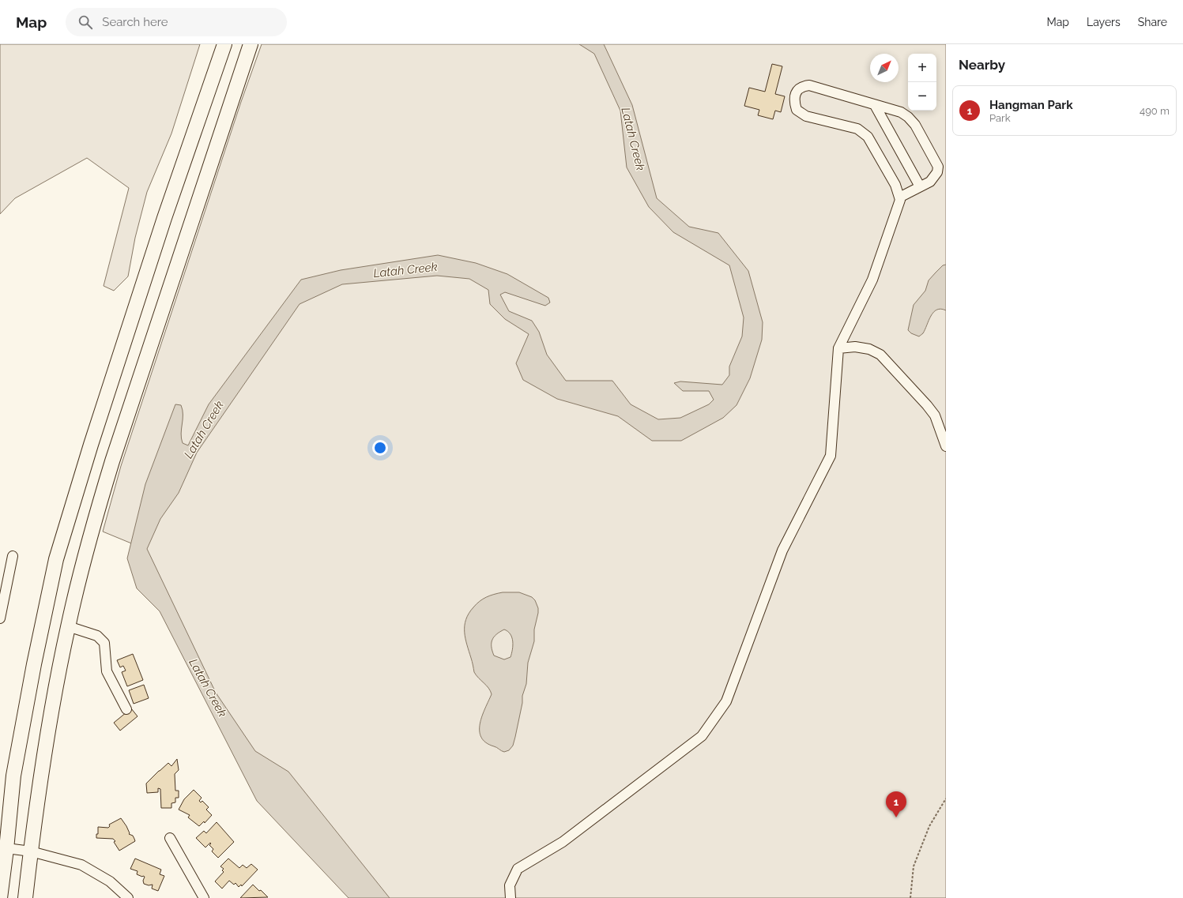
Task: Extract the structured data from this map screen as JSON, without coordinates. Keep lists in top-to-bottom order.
{
  "water": ["Latah Creek"],
  "north": "top right",
  "page": {
    "header": "Map",
    "search": "Search here",
    "nav": ["Map", "Layers", "Share"],
    "heading": "Nearby",
    "map_buttons": ["+", "−"],
    "list": [
      {
        "mark": "1",
        "name": "Hangman Park",
        "note": "Park",
        "value": "490 m"
      }
    ],
    "pins": "1"
  }
}
